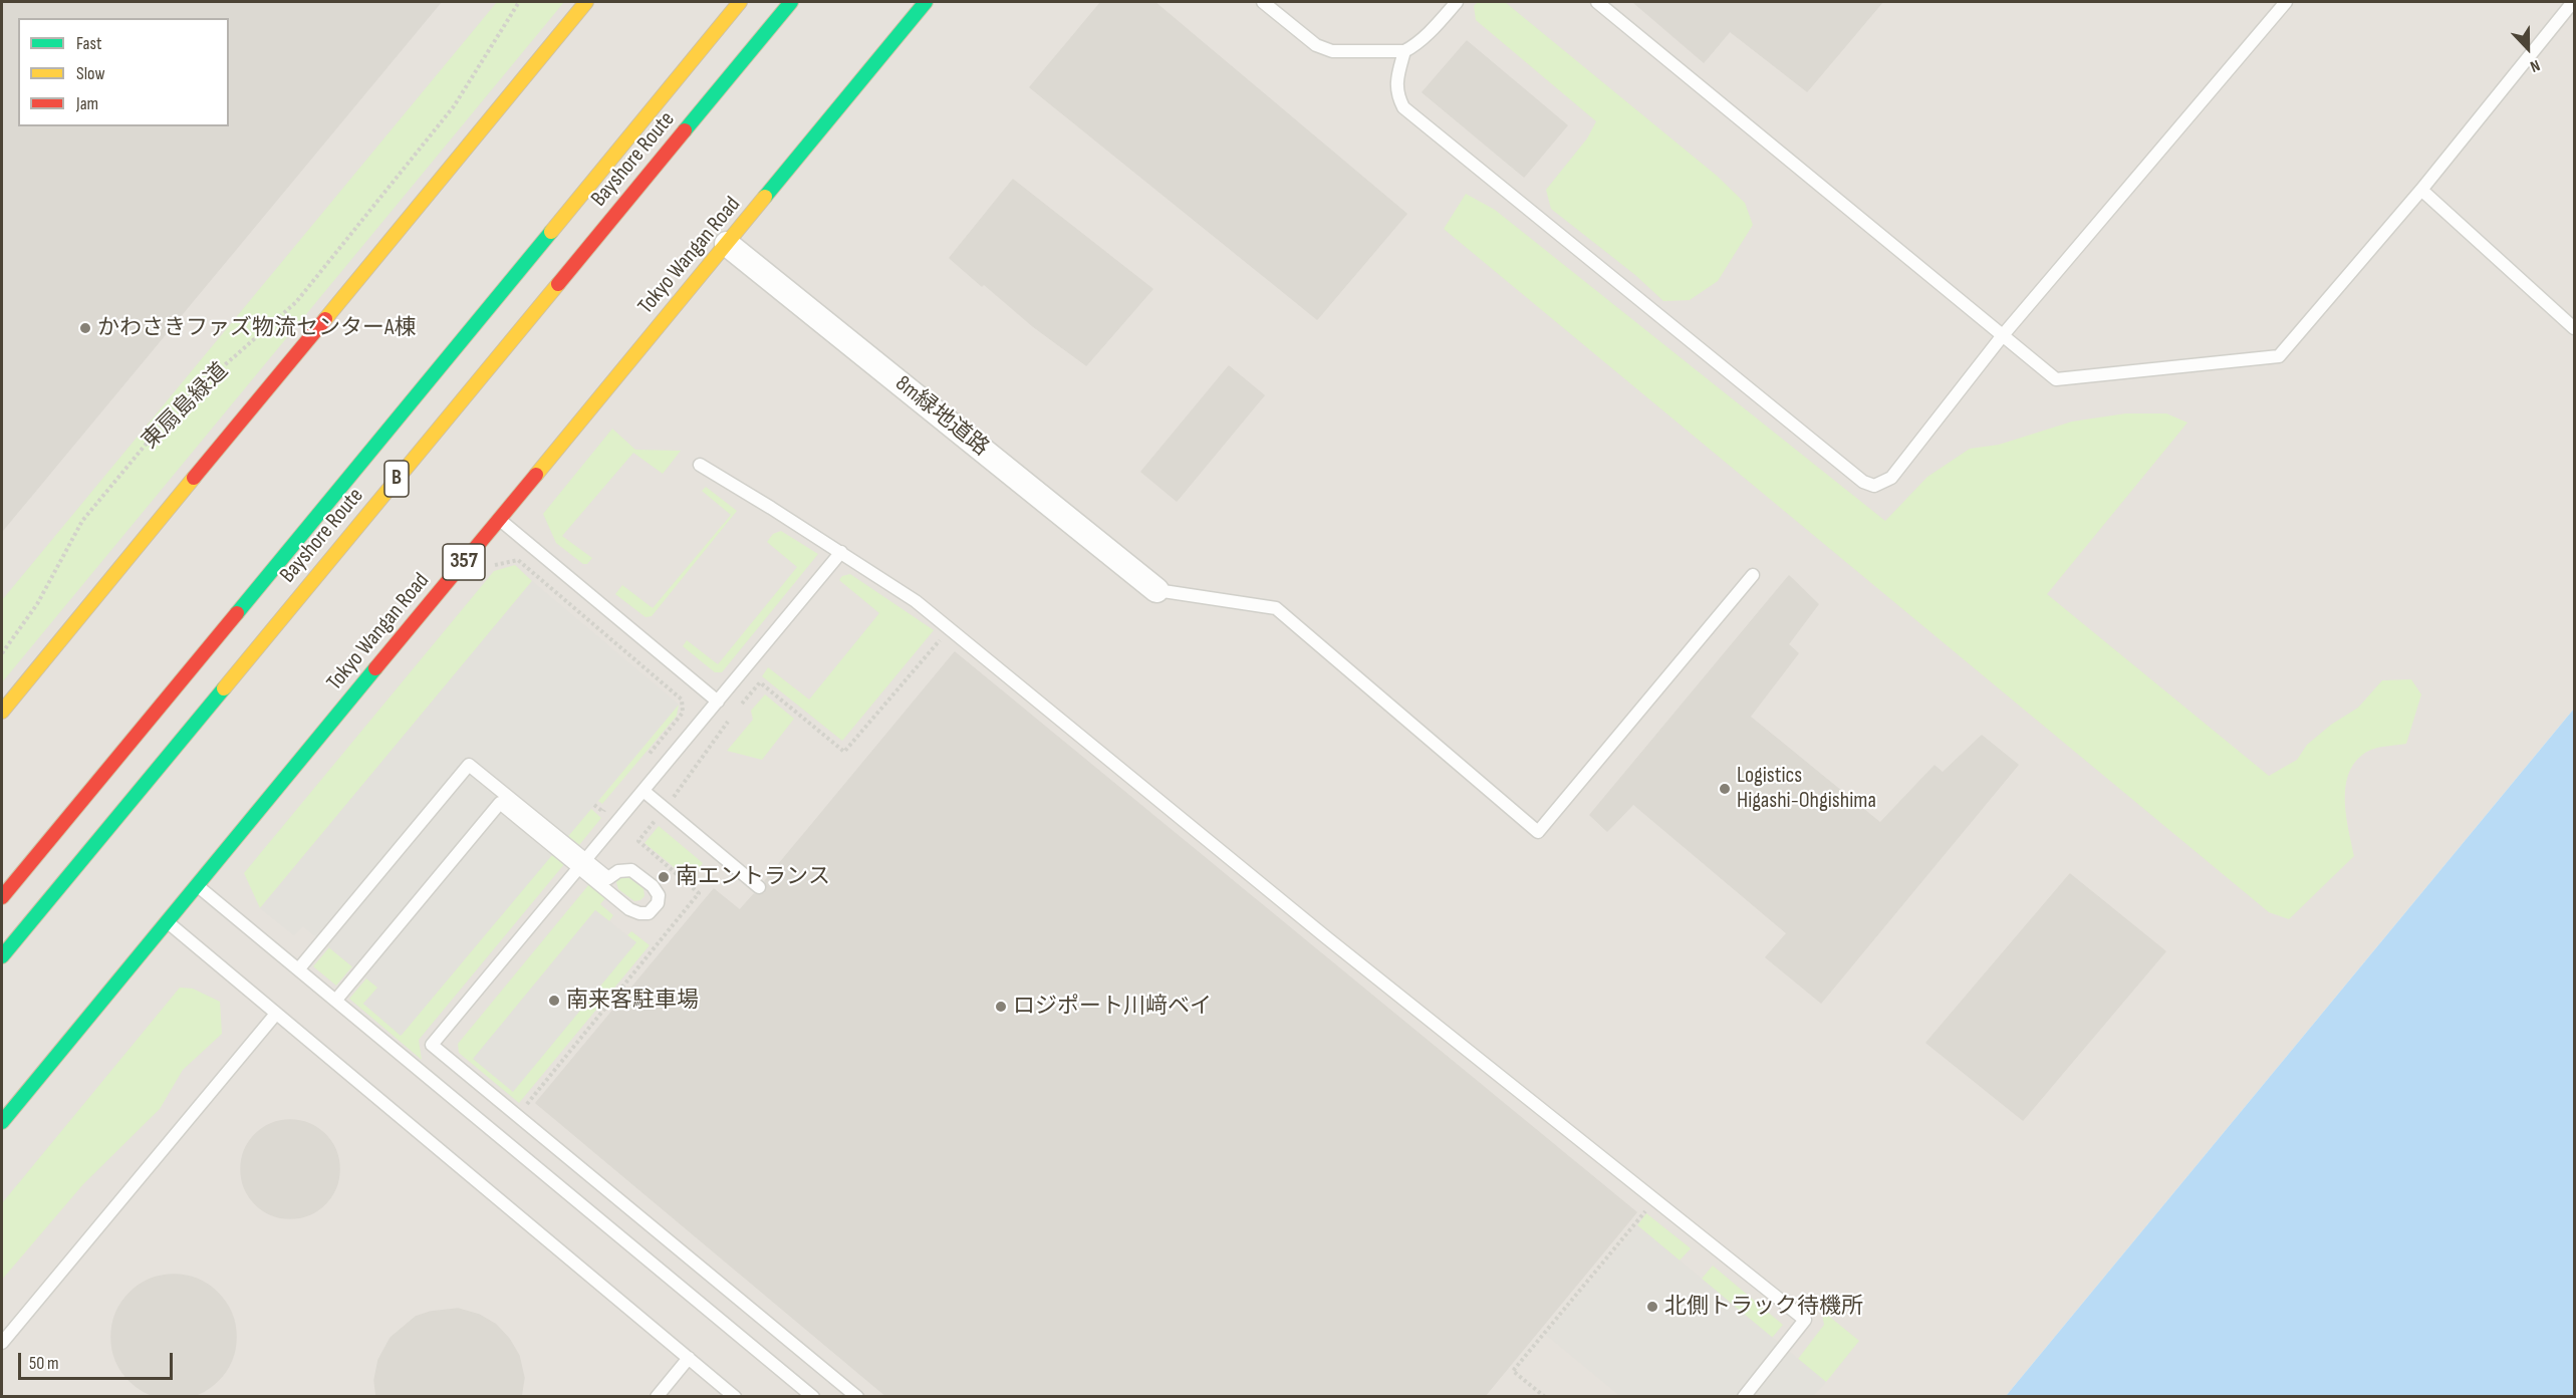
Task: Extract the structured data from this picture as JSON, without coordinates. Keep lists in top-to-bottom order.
{
  "streets": {
    "highway": [
      "Bayshore Route",
      "Tokyo Wangan Road",
      "B",
      "357"
    ],
    "street": ["8m緑地道路"],
    "path": ["東扇島緑道"]
  },
  "crossings": [
    ["Tokyo Wangan Road", "8m緑地道路"]
  ],
  "places": [
    "かわさきファズ物流センターA棟",
    "Logistics Higashi-Ohgishima",
    "南エントランス",
    "南来客駐車場",
    "ロジポート川﨑ベイ",
    "北側トラック待機所"
  ],
  "legend": ["Fast", "Slow", "Jam"],
  "scale_bar": "50 m",
  "north": "bottom"
}
